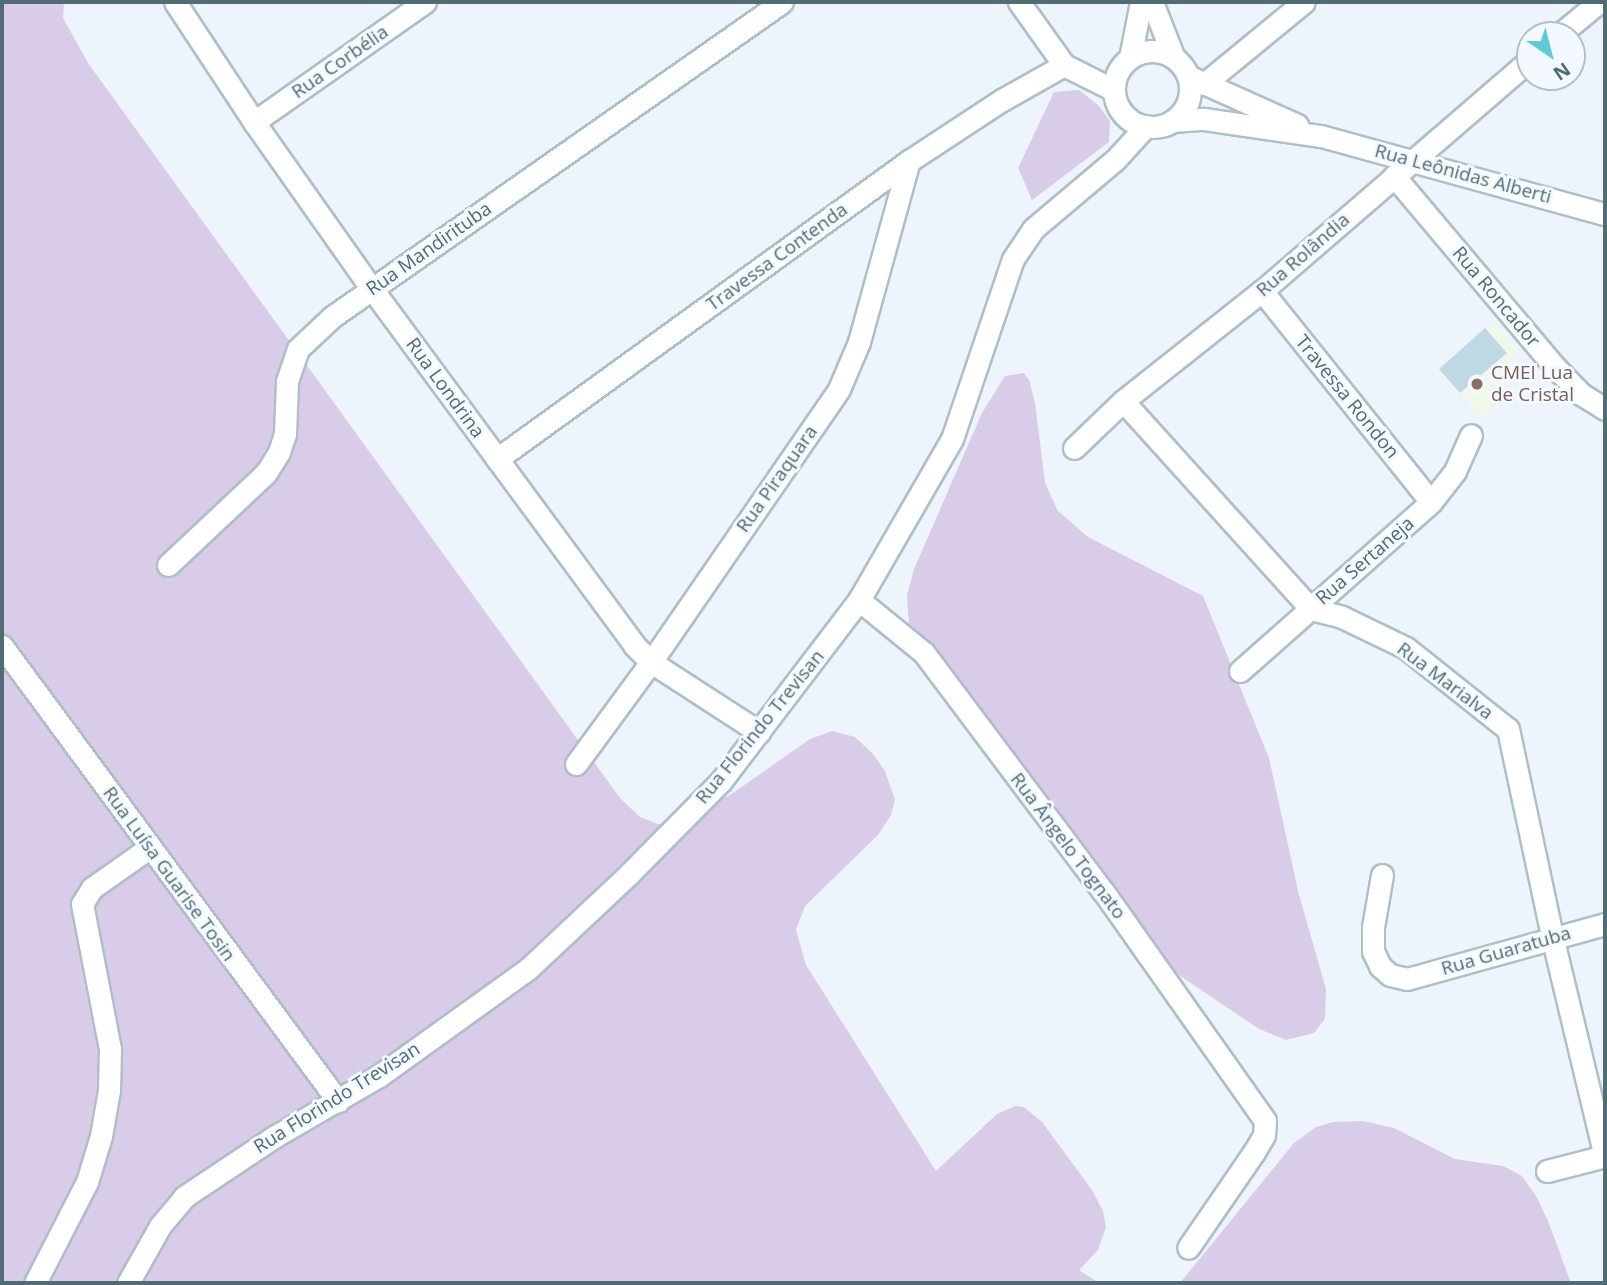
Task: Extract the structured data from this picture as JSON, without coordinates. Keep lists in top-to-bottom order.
{
  "streets": {
    "street": [
      "Rua Corbélia",
      "Rua Leônidas Alberti",
      "Rua Mandirituba",
      "Rua Rolândia",
      "Travessa Contenda",
      "Rua Roncador",
      "Rua Londrina",
      "Travessa Rondon",
      "Rua Piraquara",
      "Rua Sertaneja",
      "Rua Marialva",
      "Rua Florindo Trevisan",
      "Rua Ângelo Tognato",
      "Rua Luísa Guarise Tosin",
      "Rua Guaratuba"
    ]
  },
  "crossings": [
    ["Rua Corbélia", "Rua Londrina"],
    ["Rua Leônidas Alberti", "Rua Rolândia"],
    ["Rua Leônidas Alberti", "Rua Florindo Trevisan"],
    ["Rua Mandirituba", "Rua Londrina"],
    ["Rua Rolândia", "Rua Roncador"],
    ["Rua Rolândia", "Travessa Rondon"],
    ["Travessa Contenda", "Rua Londrina"],
    ["Travessa Contenda", "Rua Piraquara"],
    ["Rua Londrina", "Rua Piraquara"],
    ["Rua Londrina", "Rua Florindo Trevisan"],
    ["Travessa Rondon", "Rua Sertaneja"],
    ["Rua Sertaneja", "Rua Marialva"],
    ["Rua Marialva", "Rua Guaratuba"],
    ["Rua Florindo Trevisan", "Rua Ângelo Tognato"],
    ["Rua Florindo Trevisan", "Rua Luísa Guarise Tosin"]
  ],
  "places": ["CMEI Lua de Cristal"],
  "north": "bottom right"
}
